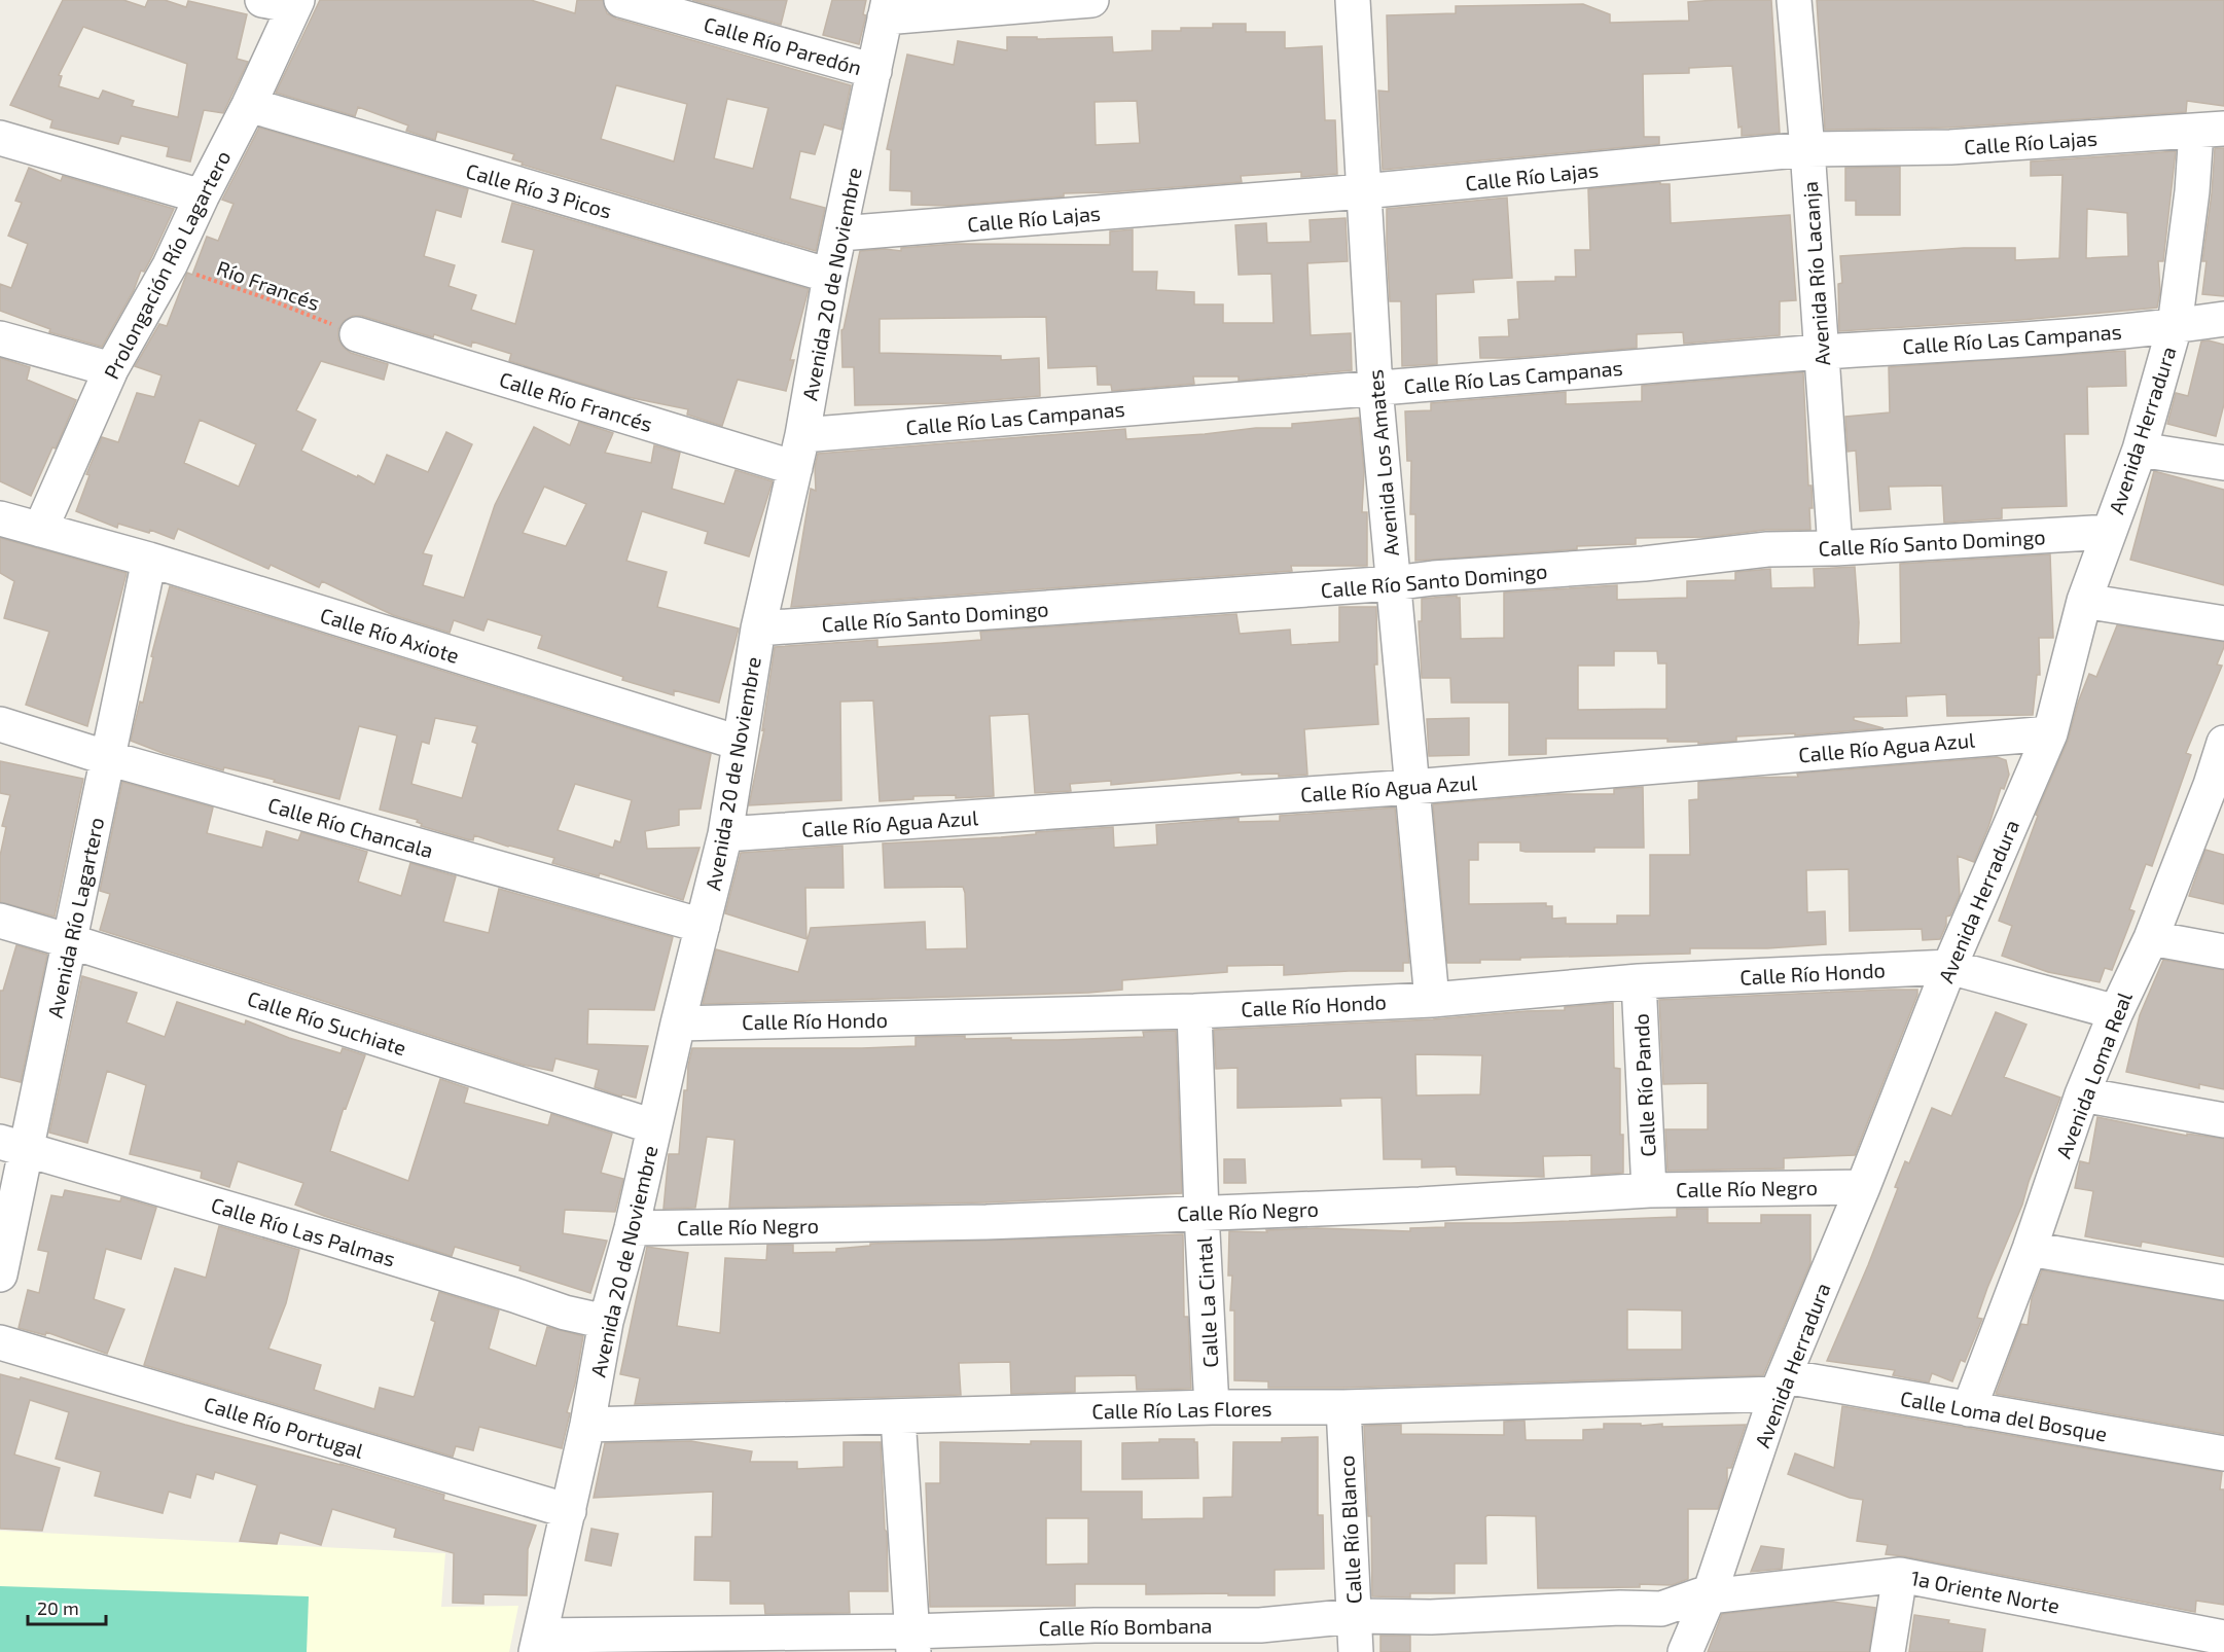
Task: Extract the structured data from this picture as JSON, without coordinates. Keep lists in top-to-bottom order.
{
  "streets": {
    "street": [
      "Calle Río Paredón",
      "Calle Río Lajas",
      "Calle Río 3 Picos",
      "Prolongación Río Lagartero",
      "Avenida Río Lacanja",
      "Avenida 20 de Noviembre",
      "Calle Río Las Campanas",
      "Calle Río Francés",
      "Avenida Herradura",
      "Avenida Los Amates",
      "Calle Río Santo Domingo",
      "Calle Río Axiote",
      "Calle Río Agua Azul",
      "Calle Río Chancala",
      "Avenida Río Lagartero",
      "Calle Río Hondo",
      "Calle Río Suchiate",
      "Avenida Loma Real",
      "Calle Río Pando",
      "Calle Río Negro",
      "Calle Río Las Palmas",
      "Calle La Cintal",
      "Calle Río Las Flores",
      "Calle Loma del Bosque",
      "Calle Río Portugal",
      "Calle Río Blanco",
      "1a Oriente Norte",
      "Calle Río Bombana"
    ],
    "path": ["Río Francés"]
  },
  "crossings": [
    ["Calle Río Paredón", "Avenida 20 de Noviembre"],
    ["Calle Río Lajas", "Avenida Río Lacanja"],
    ["Calle Río Lajas", "Avenida 20 de Noviembre"],
    ["Calle Río Lajas", "Avenida Herradura"],
    ["Calle Río Lajas", "Avenida Los Amates"],
    ["Calle Río 3 Picos", "Prolongación Río Lagartero"],
    ["Calle Río 3 Picos", "Avenida 20 de Noviembre"],
    ["Prolongación Río Lagartero", "Río Francés"],
    ["Prolongación Río Lagartero", "Calle Río Axiote"],
    ["Avenida Río Lacanja", "Calle Río Las Campanas"],
    ["Avenida Río Lacanja", "Calle Río Santo Domingo"],
    ["Avenida 20 de Noviembre", "Calle Río Las Campanas"],
    ["Avenida 20 de Noviembre", "Calle Río Francés"],
    ["Avenida 20 de Noviembre", "Calle Río Santo Domingo"],
    ["Avenida 20 de Noviembre", "Calle Río Axiote"],
    ["Avenida 20 de Noviembre", "Calle Río Agua Azul"],
    ["Avenida 20 de Noviembre", "Calle Río Chancala"],
    ["Avenida 20 de Noviembre", "Calle Río Hondo"],
    ["Avenida 20 de Noviembre", "Calle Río Suchiate"],
    ["Avenida 20 de Noviembre", "Calle Río Negro"],
    ["Avenida 20 de Noviembre", "Calle Río Las Palmas"],
    ["Avenida 20 de Noviembre", "Calle Río Las Flores"],
    ["Avenida 20 de Noviembre", "Calle Río Portugal"],
    ["Avenida 20 de Noviembre", "Calle Río Bombana"],
    ["Río Francés", "Calle Río Francés"],
    ["Calle Río Las Campanas", "Calle Río Francés"],
    ["Calle Río Las Campanas", "Avenida Herradura"],
    ["Calle Río Las Campanas", "Avenida Los Amates"],
    ["Avenida Herradura", "Calle Río Santo Domingo"],
    ["Avenida Herradura", "Calle Río Agua Azul"],
    ["Avenida Herradura", "Calle Río Hondo"],
    ["Avenida Herradura", "Calle Río Negro"],
    ["Avenida Herradura", "Calle Río Las Flores"],
    ["Avenida Herradura", "Calle Loma del Bosque"],
    ["Avenida Herradura", "1a Oriente Norte"],
    ["Avenida Herradura", "Calle Río Bombana"],
    ["Avenida Los Amates", "Calle Río Santo Domingo"],
    ["Avenida Los Amates", "Calle Río Agua Azul"],
    ["Avenida Los Amates", "Calle Río Hondo"],
    ["Calle Río Axiote", "Avenida Río Lagartero"],
    ["Calle Río Chancala", "Avenida Río Lagartero"],
    ["Avenida Río Lagartero", "Calle Río Suchiate"],
    ["Avenida Río Lagartero", "Calle Río Las Palmas"],
    ["Calle Río Hondo", "Avenida Loma Real"],
    ["Calle Río Hondo", "Calle Río Pando"],
    ["Calle Río Hondo", "Calle La Cintal"],
    ["Avenida Loma Real", "Calle Loma del Bosque"],
    ["Calle Río Pando", "Calle Río Negro"],
    ["Calle Río Negro", "Calle La Cintal"],
    ["Calle La Cintal", "Calle Río Las Flores"],
    ["Calle Río Las Flores", "Calle Loma del Bosque"],
    ["Calle Río Las Flores", "Calle Río Blanco"],
    ["Calle Río Blanco", "Calle Río Bombana"],
    ["1a Oriente Norte", "Calle Río Bombana"]
  ],
  "scale_bar": "20 m"
}
